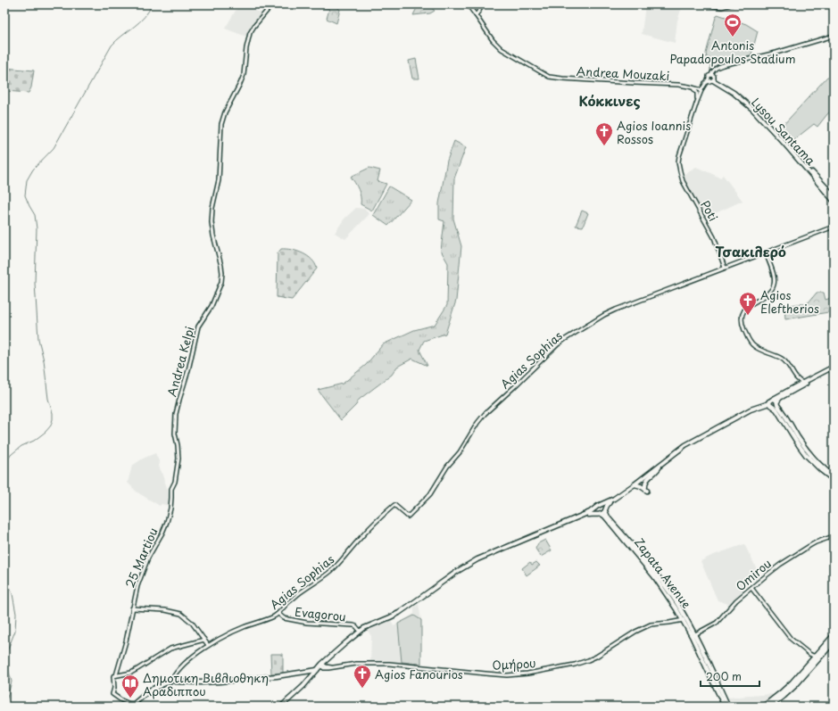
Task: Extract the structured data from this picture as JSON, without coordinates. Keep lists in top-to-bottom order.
{
  "streets": {
    "main road": ["Lysou Santama", "Zapata Avenue"],
    "street": [
      "Andrea Mouzaki",
      "Poti",
      "Agias Sophias",
      "Andrea Kelpi",
      "25 Martiou",
      "Omirou",
      "Evagorou",
      "Ομήρου"
    ]
  },
  "crossings": [
    ["Poti", "Agias Sophias"],
    ["Agias Sophias", "Evagorou"],
    ["Andrea Kelpi", "25 Martiou"],
    ["Zapata Avenue", "Omirou"],
    ["Zapata Avenue", "Ομήρου"]
  ],
  "districts": ["Κόκκινες", "Τσακιλερό"],
  "places": {
    "sports": ["Antonis Papadopoulos Stadium"],
    "church": ["Agios Ioannis Rossos", "Agios Eleftherios", "Agios Fanourios"],
    "library": ["Δημοτικη Βιβλιοθηκη Αραδιππου"]
  },
  "scale_bar": "200 m"
}
